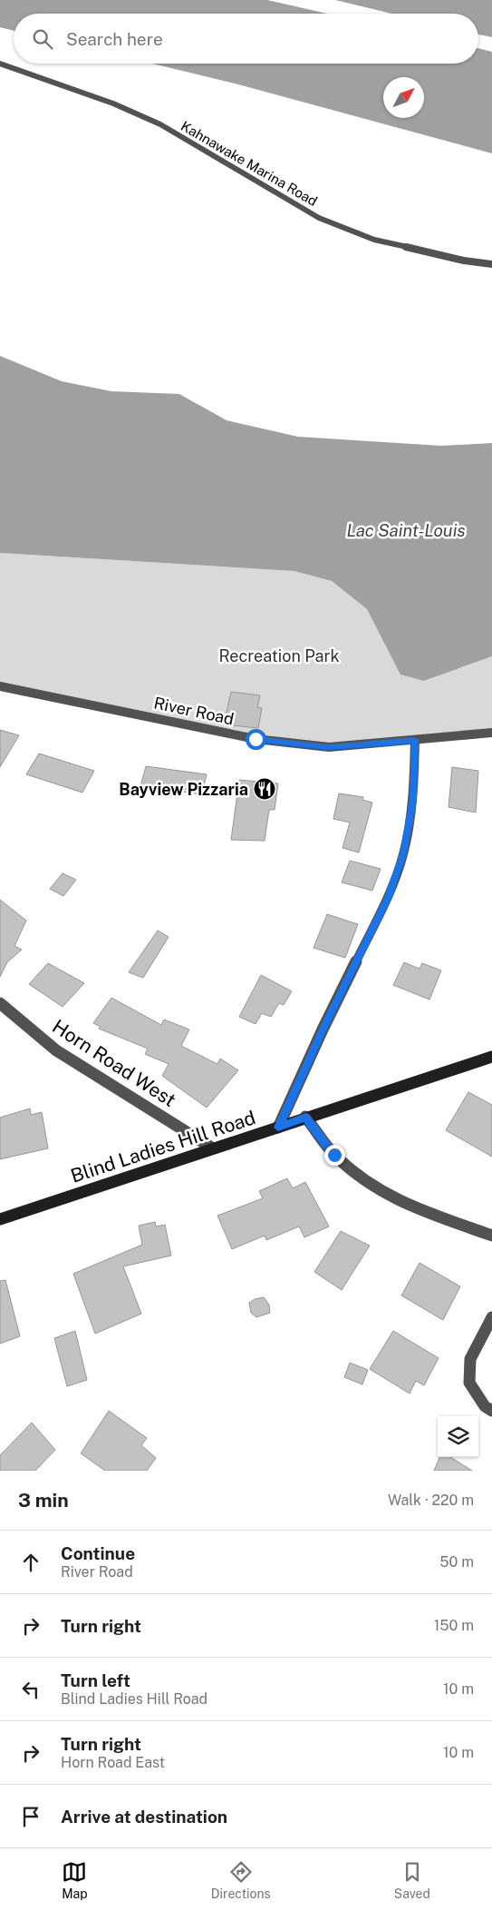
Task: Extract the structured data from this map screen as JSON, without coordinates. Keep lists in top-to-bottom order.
{
  "streets": {
    "street": [
      "Kahnawake Marina Road",
      "River Road",
      "Horn Road West",
      "Blind Ladies Hill Road"
    ]
  },
  "crossings": [
    ["Horn Road West", "Blind Ladies Hill Road"]
  ],
  "water": ["Lac Saint-Louis"],
  "parks": ["Recreation Park"],
  "places": {
    "restaurant": ["Bayview Pizzaria"]
  },
  "north": "top right",
  "page": {
    "search": "Search here",
    "heading": ["3 min", "Walk · 220 m"],
    "list": [
      ["Continue", "River Road", "50 m"],
      ["Turn right", "150 m"],
      ["Turn left", "Blind Ladies Hill Road", "10 m"],
      ["Turn right", "Horn Road East", "10 m"],
      "Arrive at destination"
    ],
    "nav": ["Map", "Directions", "Saved"]
  }
}
